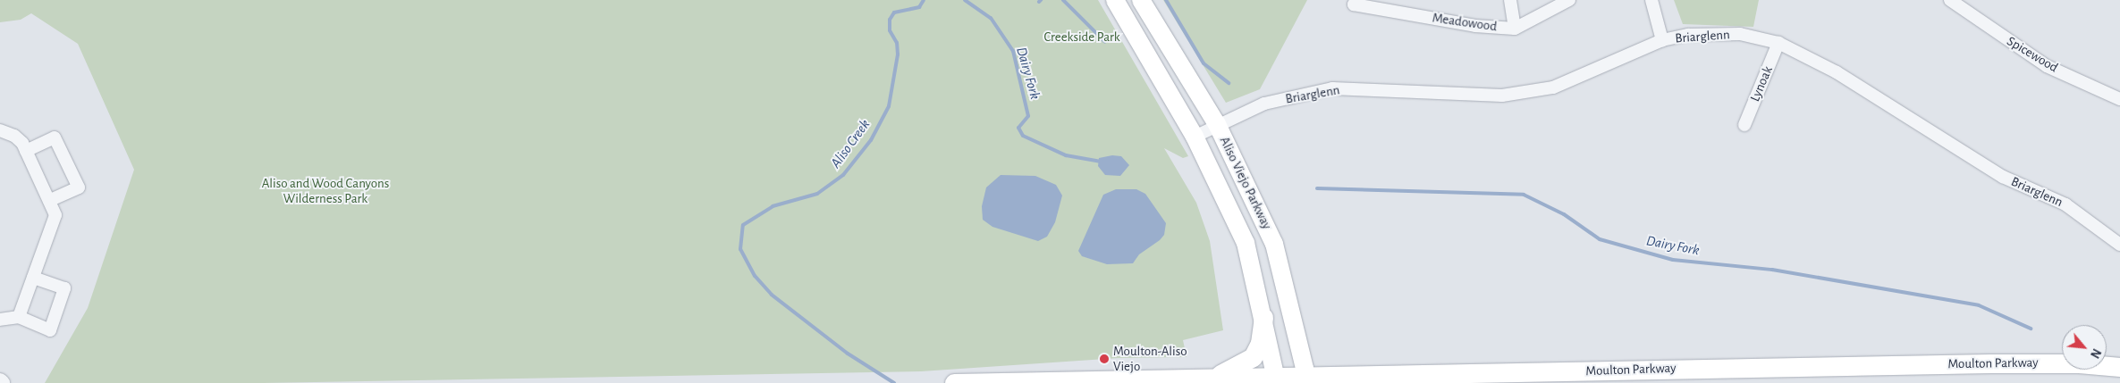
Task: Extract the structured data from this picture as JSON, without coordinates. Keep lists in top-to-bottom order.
{
  "streets": {
    "main road": ["Aliso Viejo Parkway", "Moulton Parkway"],
    "street": [
      "Meadowood",
      "Briarglenn",
      "Spicewood",
      "Lynoak"
    ]
  },
  "crossings": [
    ["Briarglenn", "Lynoak"],
    ["Briarglenn", "Aliso Viejo Parkway"],
    ["Aliso Viejo Parkway", "Moulton Parkway"]
  ],
  "water": ["Dairy Fork", "Aliso Creek"],
  "parks": ["Creekside Park", "Aliso and Wood Canyons Wilderness Park"],
  "places": ["Moulton-Aliso Viejo"],
  "north": "bottom right"
}
